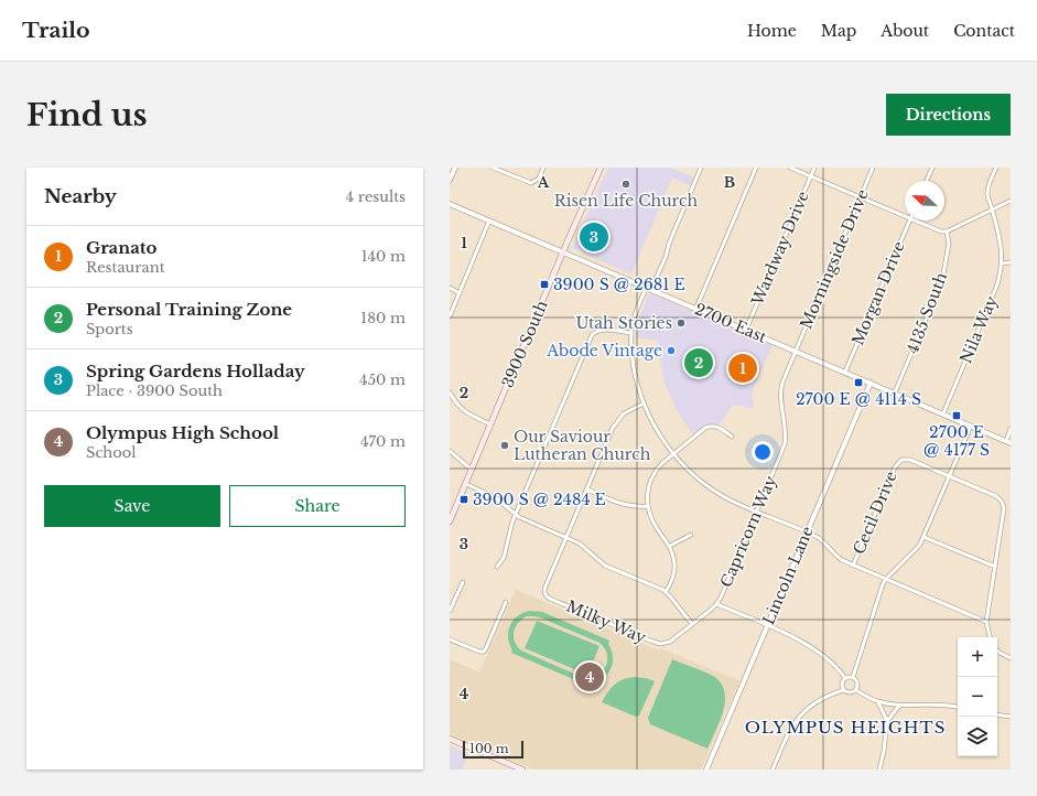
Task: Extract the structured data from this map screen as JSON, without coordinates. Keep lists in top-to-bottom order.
{
  "streets": {
    "main road": ["3900 South"],
    "street": [
      "Wardway Drive",
      "Morningside Drive",
      "Morgan Drive",
      "4135 South",
      "2700 East",
      "Nila Way",
      "Cecil Drive",
      "Capricorn Way",
      "Lincoln Lane",
      "Milky Way"
    ]
  },
  "crossings": [
    ["Wardway Drive", "2700 East"],
    ["Morningside Drive", "2700 East"],
    ["Morningside Drive", "Capricorn Way"],
    ["Morgan Drive", "2700 East"],
    ["4135 South", "2700 East"],
    ["2700 East", "Nila Way"],
    ["2700 East", "3900 South"],
    ["2700 East", "Capricorn Way"],
    ["2700 East", "Lincoln Lane"],
    ["Capricorn Way", "Milky Way"]
  ],
  "districts": ["OLYMPUS HEIGHTS"],
  "places": {
    "other": [
      "Risen Life Church",
      "Utah Stories",
      "Abode Vintage",
      "Our Saviour Lutheran Church"
    ],
    "transit": [
      "3900 S @ 2681 E",
      "2700 E @ 4114 S",
      "2700 E @ 4177 S",
      "3900 S @ 2484 E"
    ]
  },
  "scale_bar": "100 m",
  "north": "top left",
  "page": {
    "header": "Trailo",
    "nav": [
      "Home",
      "Map",
      "About",
      "Contact"
    ],
    "buttons": [
      "Directions",
      ["Save", "Share"]
    ],
    "title": "Find us",
    "heading": ["Nearby", "4 results"],
    "pins": [
      "3",
      "2",
      "1",
      "4"
    ],
    "list": [
      {
        "mark": "1",
        "name": "Granato",
        "note": "Restaurant",
        "value": "140 m"
      },
      {
        "mark": "2",
        "name": "Personal Training Zone",
        "note": "Sports",
        "value": "180 m"
      },
      {
        "mark": "3",
        "name": "Spring Gardens Holladay",
        "note": "Place · 3900 South",
        "value": "450 m"
      },
      {
        "mark": "4",
        "name": "Olympus High School",
        "note": "School",
        "value": "470 m"
      }
    ],
    "map_buttons": ["+", "−"],
    "scale": "100 m"
  },
  "grid": {
    "columns": ["A", "B"],
    "rows": [
      "1",
      "2",
      "3",
      "4"
    ]
  }
}
